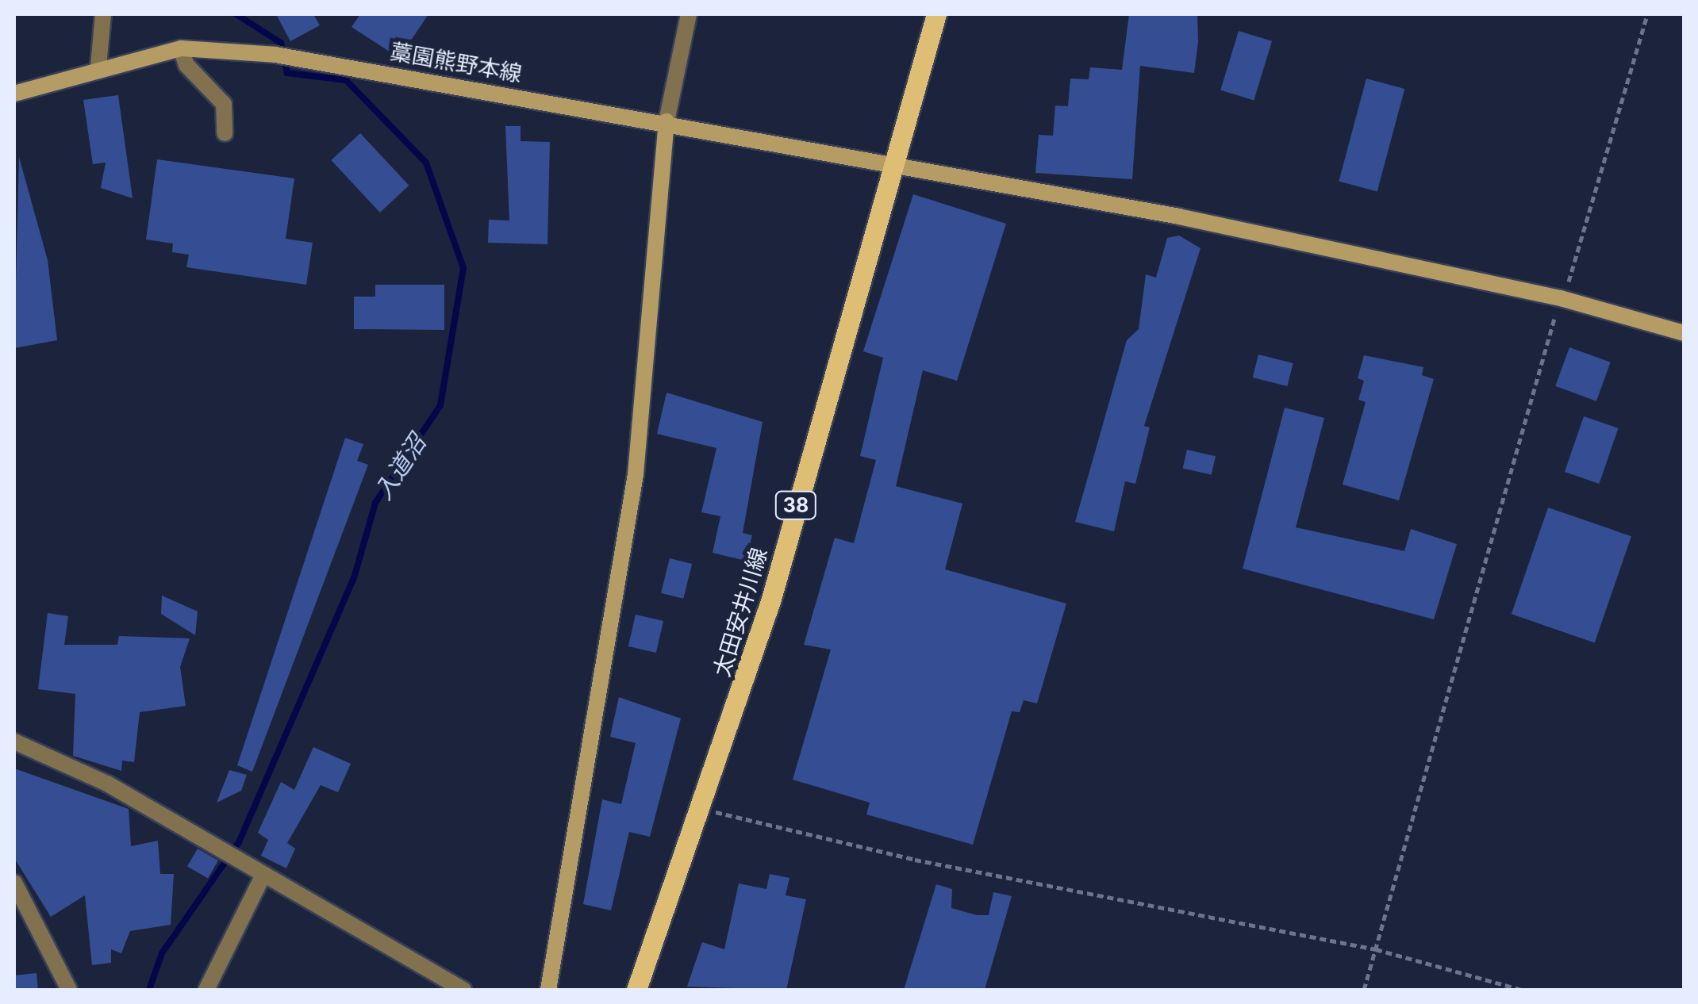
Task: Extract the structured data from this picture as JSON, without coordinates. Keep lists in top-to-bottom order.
{
  "streets": {
    "main road": ["38", "太田安井川線"],
    "street": ["藁園熊野本線"]
  },
  "crossings": [
    ["藁園熊野本線", "太田安井川線"]
  ],
  "water": ["入道沼"]
}
